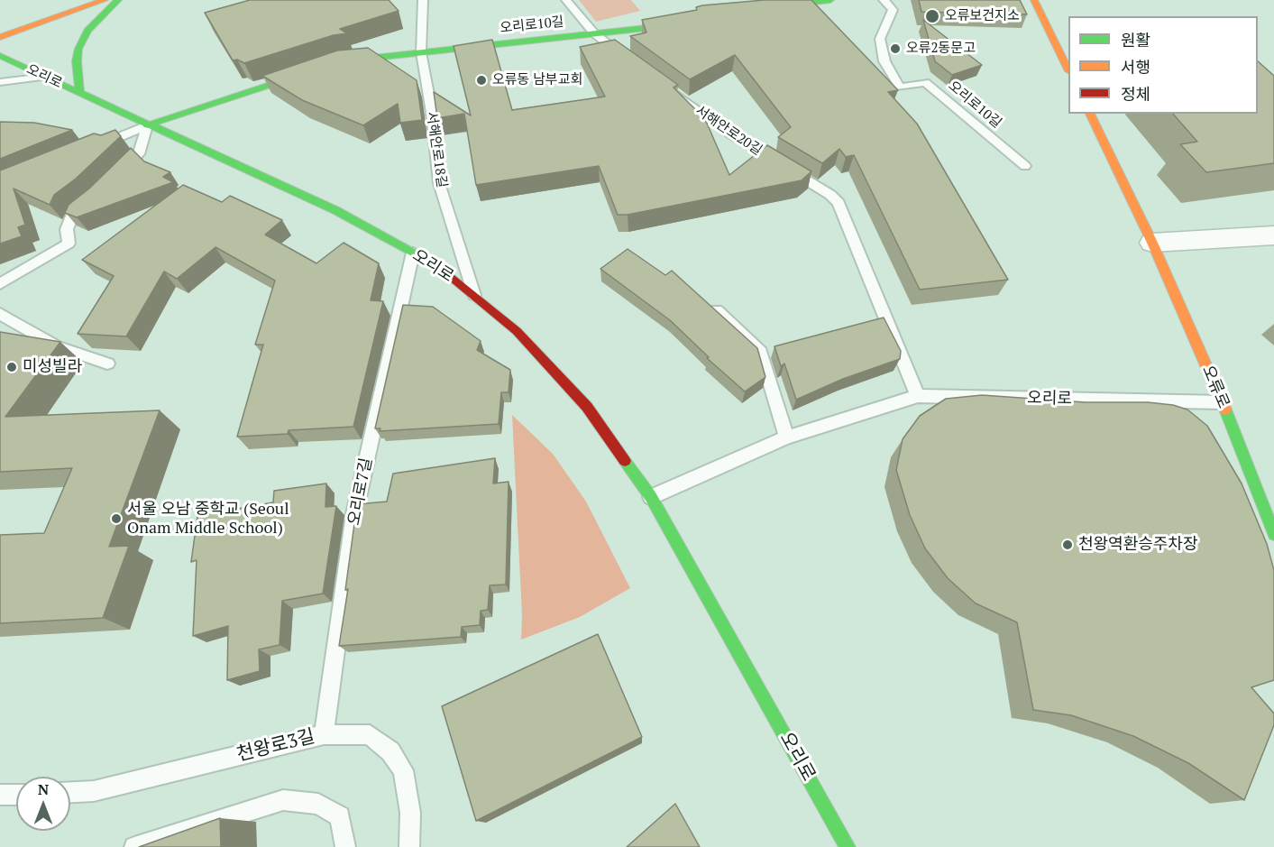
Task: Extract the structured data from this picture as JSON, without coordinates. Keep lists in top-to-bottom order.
{
  "streets": {
    "main road": ["오리로10길", "오리로", "오류로"],
    "lane": [
      "서해안로20길",
      "서해안로18길",
      "오리로7길",
      "천왕로3길"
    ]
  },
  "crossings": [
    ["오리로10길", "오리로"],
    ["오리로10길", "서해안로18길"],
    ["오리로", "서해안로20길"],
    ["오리로", "서해안로18길"],
    ["오리로", "오류로"],
    ["오리로", "오리로7길"],
    ["오리로7길", "천왕로3길"]
  ],
  "places": [
    "오류보건지소",
    "오류2동문고",
    "오류동 남부교회",
    "미성빌라",
    "서울 오남 중학교 (Seoul Onam Middle School)",
    "천왕역환승주차장"
  ],
  "legend": ["원활", "서행", "정체"],
  "north": "top"
}
